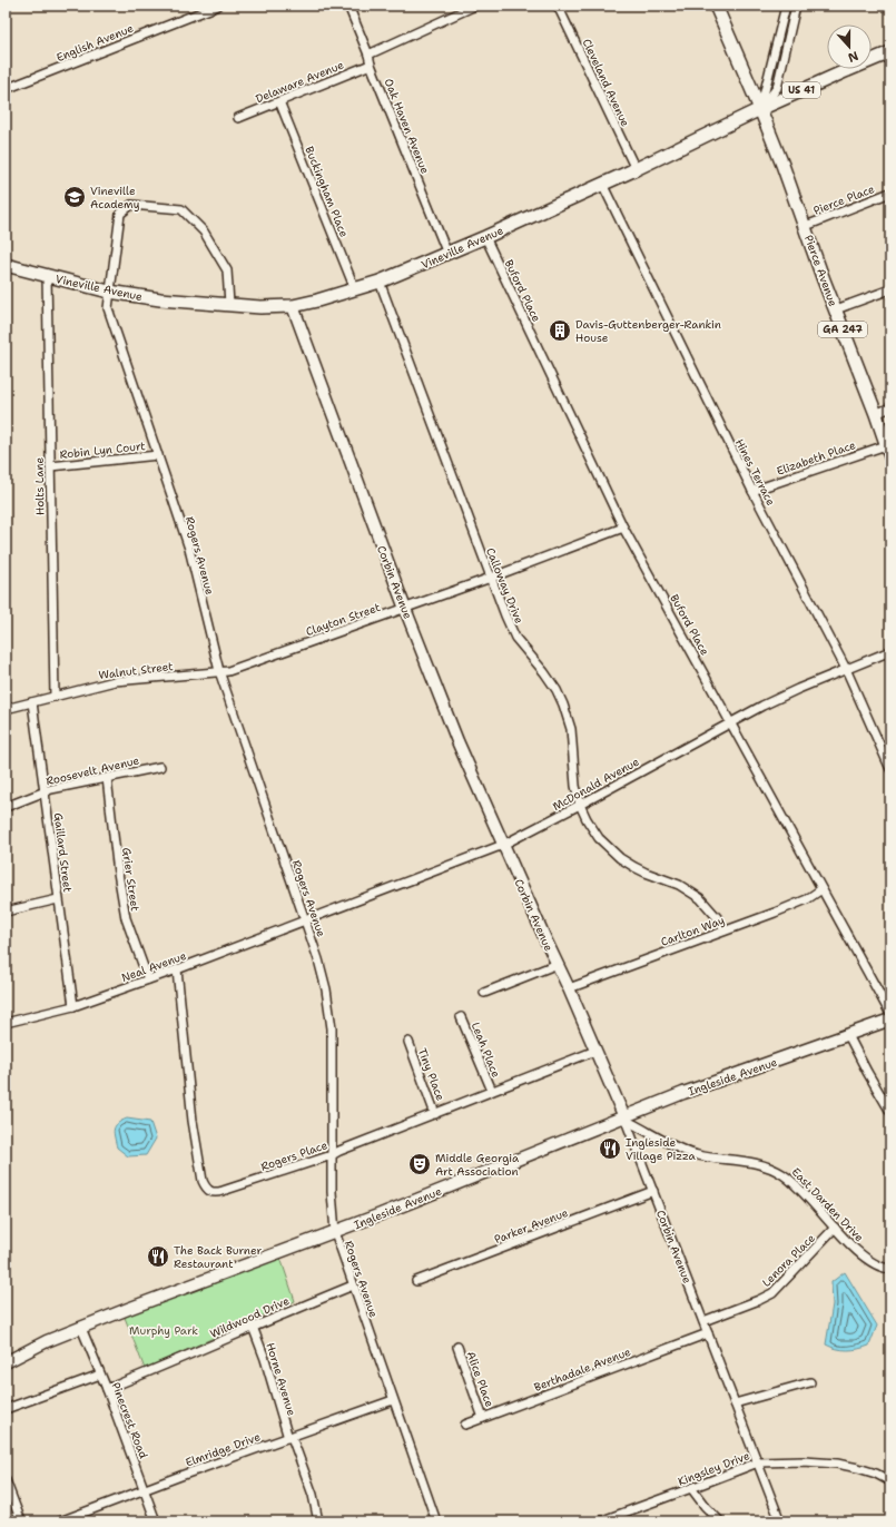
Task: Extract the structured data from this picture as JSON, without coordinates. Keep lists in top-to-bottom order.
{
  "streets": {
    "main road": [
      "US 41",
      "Vineville Avenue",
      "Pierce Avenue",
      "GA 247"
    ],
    "street": [
      "English Avenue",
      "Delaware Avenue",
      "Cleveland Avenue",
      "Oak Haven Avenue",
      "Buckingham Place",
      "Pierce Place",
      "Buford Place",
      "Robin Lyn Court",
      "Elizabeth Place",
      "Hines Terrace",
      "Holts Lane",
      "Rogers Avenue",
      "Corbin Avenue",
      "Calloway Drive",
      "Clayton Street",
      "Walnut Street",
      "Roosevelt Avenue",
      "McDonald Avenue",
      "Gaillard Street",
      "Grier Street",
      "Carlton Way",
      "Neal Avenue",
      "Leah Place",
      "Tiny Place",
      "Ingleside Avenue",
      "Rogers Place",
      "East Darden Drive",
      "Parker Avenue",
      "Lenora Place",
      "Wildwood Drive",
      "Berthadale Avenue",
      "Horne Avenue",
      "Alice Place",
      "Pinecrest Road",
      "Elmridge Drive",
      "Kingsley Drive"
    ]
  },
  "crossings": [
    ["Delaware Avenue", "Oak Haven Avenue"],
    ["Delaware Avenue", "Buckingham Place"],
    ["Cleveland Avenue", "Vineville Avenue"],
    ["Oak Haven Avenue", "Vineville Avenue"],
    ["Buckingham Place", "Vineville Avenue"],
    ["Pierce Place", "Pierce Avenue"],
    ["Vineville Avenue", "Pierce Avenue"],
    ["Vineville Avenue", "Buford Place"],
    ["Vineville Avenue", "Hines Terrace"],
    ["Vineville Avenue", "Holts Lane"],
    ["Vineville Avenue", "Rogers Avenue"],
    ["Vineville Avenue", "Corbin Avenue"],
    ["Vineville Avenue", "Calloway Drive"],
    ["Pierce Avenue", "Elizabeth Place"],
    ["Buford Place", "Clayton Street"],
    ["Buford Place", "McDonald Avenue"],
    ["Buford Place", "Carlton Way"],
    ["Robin Lyn Court", "Holts Lane"],
    ["Robin Lyn Court", "Rogers Avenue"],
    ["Elizabeth Place", "Hines Terrace"],
    ["Hines Terrace", "McDonald Avenue"],
    ["Holts Lane", "Walnut Street"],
    ["Rogers Avenue", "Clayton Street"],
    ["Rogers Avenue", "Walnut Street"],
    ["Rogers Avenue", "McDonald Avenue"],
    ["Rogers Avenue", "Neal Avenue"],
    ["Rogers Avenue", "Ingleside Avenue"],
    ["Rogers Avenue", "Rogers Place"],
    ["Rogers Avenue", "Wildwood Drive"],
    ["Rogers Avenue", "Elmridge Drive"],
    ["Corbin Avenue", "Clayton Street"],
    ["Corbin Avenue", "McDonald Avenue"],
    ["Corbin Avenue", "Carlton Way"],
    ["Corbin Avenue", "Ingleside Avenue"],
    ["Corbin Avenue", "Rogers Place"],
    ["Corbin Avenue", "East Darden Drive"],
    ["Corbin Avenue", "Parker Avenue"],
    ["Corbin Avenue", "Lenora Place"],
    ["Corbin Avenue", "Berthadale Avenue"],
    ["Corbin Avenue", "Kingsley Drive"],
    ["Calloway Drive", "Clayton Street"],
    ["Calloway Drive", "McDonald Avenue"],
    ["Calloway Drive", "Carlton Way"],
    ["Clayton Street", "Walnut Street"],
    ["Walnut Street", "Gaillard Street"],
    ["Roosevelt Avenue", "Gaillard Street"],
    ["Roosevelt Avenue", "Grier Street"],
    ["McDonald Avenue", "Neal Avenue"],
    ["Gaillard Street", "Neal Avenue"],
    ["Grier Street", "Neal Avenue"],
    ["Neal Avenue", "Rogers Place"],
    ["Leah Place", "Rogers Place"],
    ["Tiny Place", "Rogers Place"],
    ["Ingleside Avenue", "East Darden Drive"],
    ["Ingleside Avenue", "Pinecrest Road"],
    ["East Darden Drive", "Lenora Place"],
    ["Wildwood Drive", "Horne Avenue"],
    ["Wildwood Drive", "Pinecrest Road"],
    ["Berthadale Avenue", "Alice Place"],
    ["Horne Avenue", "Elmridge Drive"],
    ["Pinecrest Road", "Elmridge Drive"]
  ],
  "parks": ["Murphy Park"],
  "places": {
    "school or university": ["Vineville Academy"],
    "building": ["Davis-Guttenberger-Rankin House"],
    "restaurant": ["Ingleside Village Pizza", "The Back Burner Restaurant"],
    "theatre": ["Middle Georgia Art Association"]
  },
  "north": "bottom"
}
